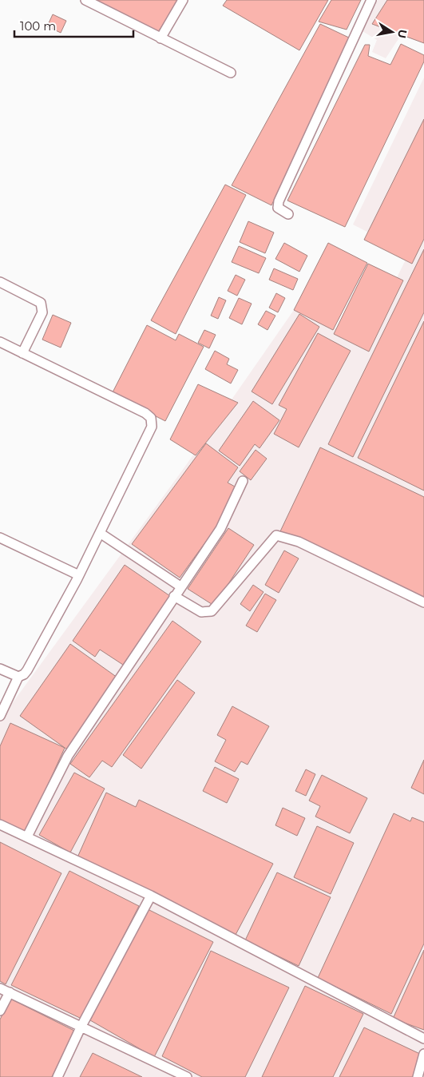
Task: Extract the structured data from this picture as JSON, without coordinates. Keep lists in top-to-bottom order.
{
  "scale_bar": "100 m",
  "north": "right"
}
